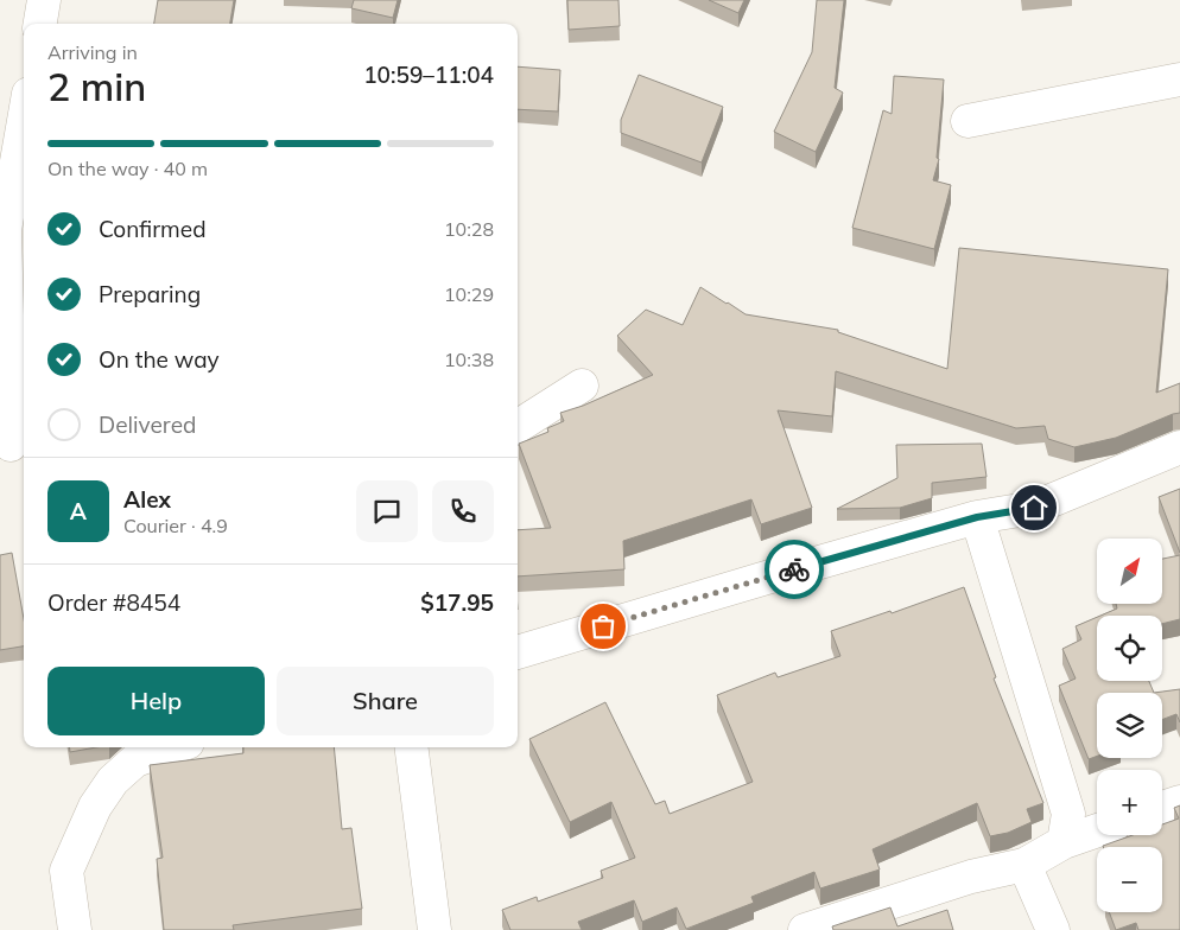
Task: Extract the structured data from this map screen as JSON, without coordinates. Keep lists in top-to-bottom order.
{
  "north": "top right",
  "page": {
    "heading": ["2 min", "Arriving in", "10:59–11:04"],
    "panel": [
      "Alex",
      "Courier · 4.9",
      "Order #8454",
      "$17.95"
    ],
    "bar": "On the way · 40 m",
    "list": [
      ["Confirmed", "10:28"],
      ["Preparing", "10:29"],
      ["On the way", "10:38"],
      "Delivered"
    ],
    "round": "A",
    "map_buttons": ["+", "−"],
    "buttons": ["Help", "Share"]
  }
}
